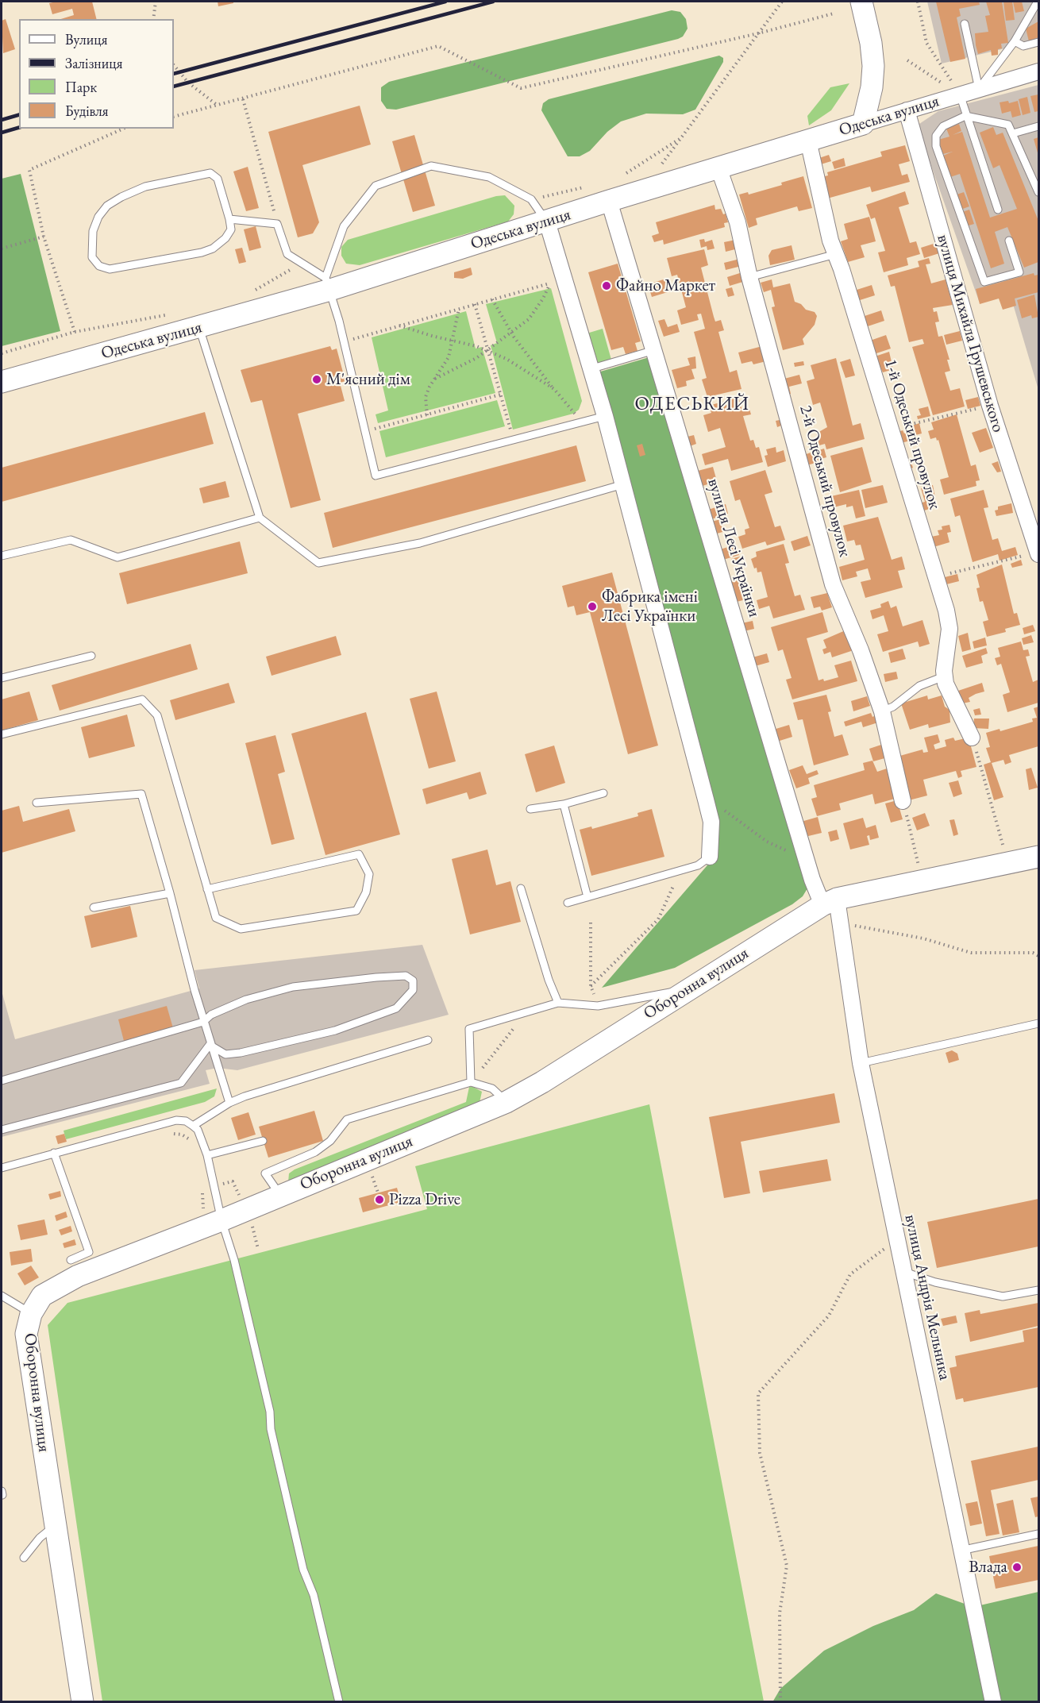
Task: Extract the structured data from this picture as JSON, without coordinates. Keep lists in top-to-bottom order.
{
  "streets": {
    "street": [
      "Одеська вулиця",
      "вулиця Михайла Грушевського",
      "1-й Одеський провулок",
      "2-й Одеський провулок",
      "вулиця Лесі Українки",
      "Оборонна вулиця",
      "вулиця Андрія Мельника"
    ]
  },
  "crossings": [
    ["Одеська вулиця", "вулиця Михайла Грушевського"],
    ["Одеська вулиця", "1-й Одеський провулок"],
    ["Одеська вулиця", "2-й Одеський провулок"],
    ["Одеська вулиця", "вулиця Лесі Українки"],
    ["вулиця Лесі Українки", "Оборонна вулиця"],
    ["вулиця Лесі Українки", "вулиця Андрія Мельника"],
    ["Оборонна вулиця", "вулиця Андрія Мельника"]
  ],
  "districts": ["ОДЕСЬКИЙ"],
  "places": [
    "Файно Маркет",
    "М'ясний дім",
    "Фабрика імені Лесі Українки",
    "Pizza Drive",
    "Влада"
  ],
  "legend": [
    "Вулиця",
    "Залізниця",
    "Парк",
    "Будівля"
  ]
}
